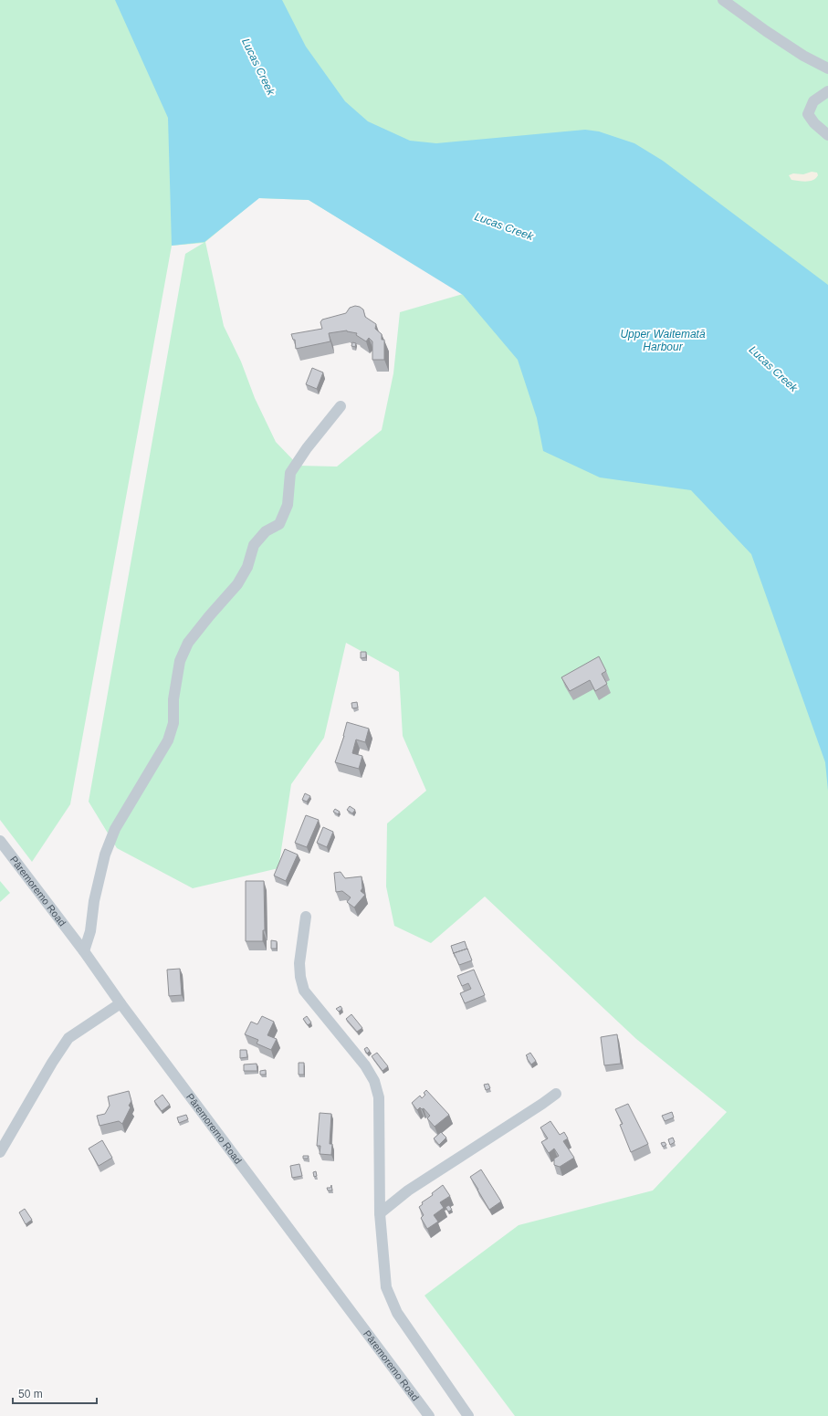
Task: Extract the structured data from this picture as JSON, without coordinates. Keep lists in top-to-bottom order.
{
  "streets": {
    "street": ["Pāremoremo Road"]
  },
  "water": ["Lucas Creek", "Upper Waitematā Harbour"],
  "scale_bar": "50 m"
}
